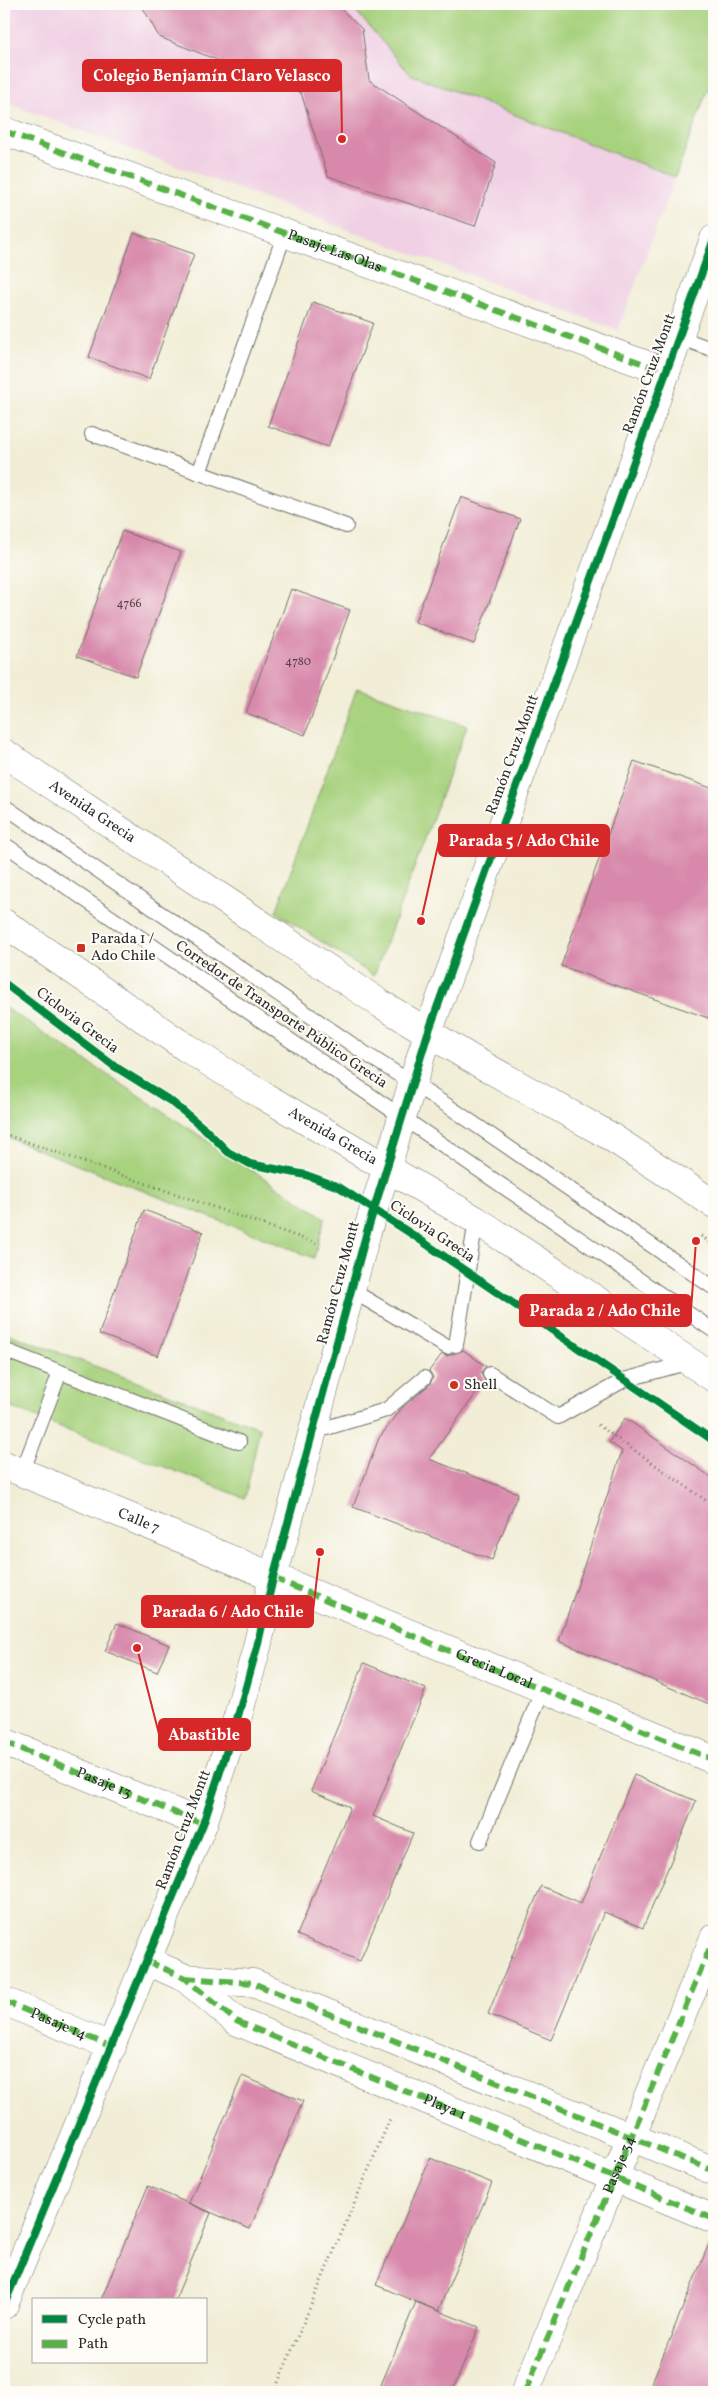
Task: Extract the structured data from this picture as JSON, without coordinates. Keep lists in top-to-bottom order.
{
  "streets": {
    "street": [
      "Pasaje Las Olas",
      "Ramón Cruz Montt",
      "Avenida Grecia",
      "Calle 7",
      "Grecia Local",
      "Pasaje 13",
      "Pasaje 14",
      "Playa 1",
      "Pasaje 34"
    ],
    "lane": ["Corredor de Transporte Público Grecia"],
    "cycle path": ["Ciclovia Grecia"]
  },
  "crossings": [
    ["Pasaje Las Olas", "Ramón Cruz Montt"],
    ["Ramón Cruz Montt", "Avenida Grecia"],
    ["Ramón Cruz Montt", "Corredor de Transporte Público Grecia"],
    ["Ramón Cruz Montt", "Calle 7"],
    ["Ramón Cruz Montt", "Grecia Local"],
    ["Ramón Cruz Montt", "Pasaje 13"],
    ["Ramón Cruz Montt", "Pasaje 14"],
    ["Ramón Cruz Montt", "Playa 1"],
    ["Calle 7", "Grecia Local"],
    ["Playa 1", "Pasaje 34"]
  ],
  "places": {
    "other": [
      "Colegio Benjamín Claro Velasco",
      "Parada 5 / Ado Chile",
      "Parada 2 / Ado Chile",
      "Shell",
      "Parada 6 / Ado Chile",
      "Abastible"
    ],
    "transit": ["Parada 1 / Ado Chile"]
  },
  "house_numbers": ["4766", "4780"],
  "legend": ["Cycle path", "Path"]
}
